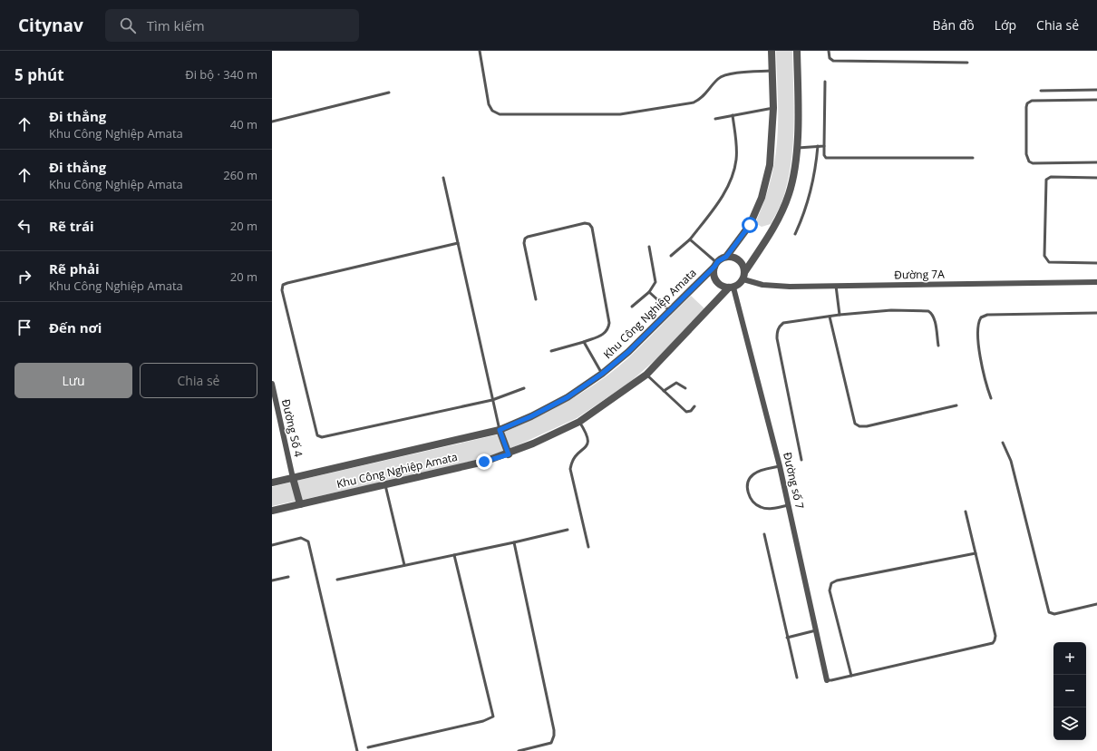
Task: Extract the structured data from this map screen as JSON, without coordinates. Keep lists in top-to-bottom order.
{
  "streets": {
    "street": [
      "Đường 7A",
      "Khu Công Nghiệp Amata",
      "Đường Số 4",
      "Đường số 7"
    ]
  },
  "crossings": [
    ["Đường 7A", "Khu Công Nghiệp Amata"],
    ["Đường 7A", "Đường số 7"],
    ["Khu Công Nghiệp Amata", "Đường Số 4"],
    ["Khu Công Nghiệp Amata", "Đường số 7"]
  ],
  "page": {
    "header": "Citynav",
    "search": "Tìm kiếm",
    "nav": ["Bản đồ", "Lớp", "Chia sẻ"],
    "heading": ["5 phút", "Đi bộ · 340 m"],
    "list": [
      ["Đi thẳng", "Khu Công Nghiệp Amata", "40 m"],
      ["Đi thẳng", "Khu Công Nghiệp Amata", "260 m"],
      ["Rẽ trái", "20 m"],
      ["Rẽ phải", "Khu Công Nghiệp Amata", "20 m"],
      "Đến nơi"
    ],
    "buttons": ["Lưu", "Chia sẻ"],
    "map_buttons": ["+", "−"]
  }
}
